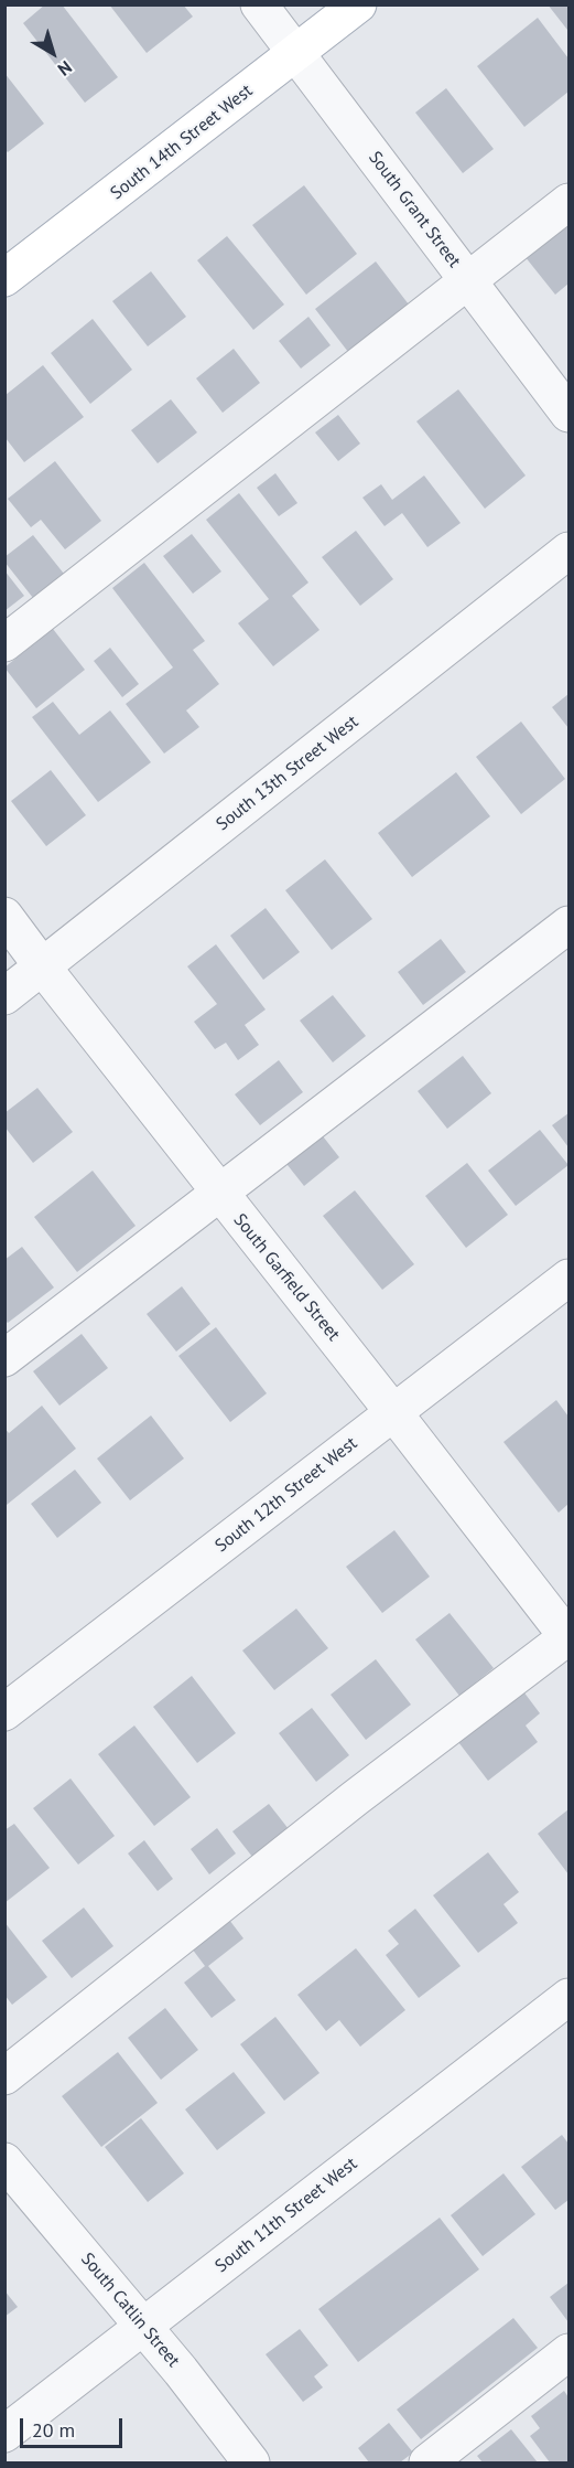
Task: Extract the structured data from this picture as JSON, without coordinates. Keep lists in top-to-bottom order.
{
  "streets": {
    "main road": ["South 14th Street West"],
    "street": [
      "South Grant Street",
      "South 13th Street West",
      "South Garfield Street",
      "South 12th Street West",
      "South 11th Street West",
      "South Catlin Street"
    ]
  },
  "crossings": [
    ["South 14th Street West", "South Grant Street"],
    ["South 13th Street West", "South Garfield Street"],
    ["South Garfield Street", "South 12th Street West"],
    ["South 11th Street West", "South Catlin Street"]
  ],
  "scale_bar": "20 m",
  "north": "bottom right"
}
